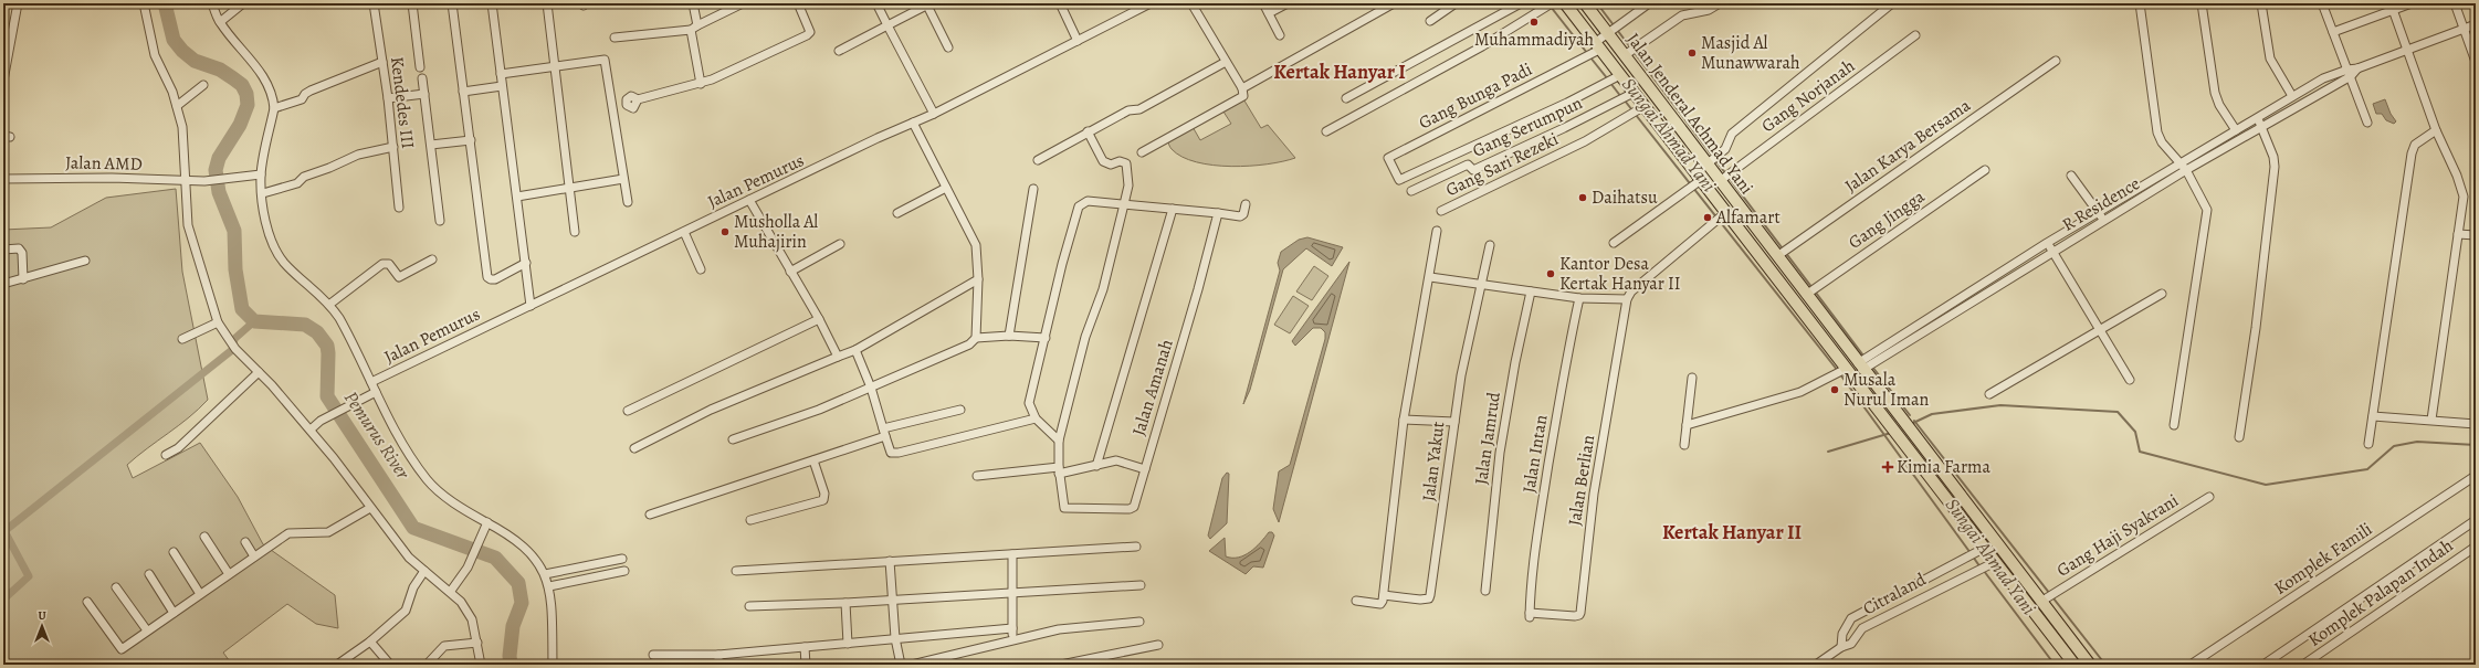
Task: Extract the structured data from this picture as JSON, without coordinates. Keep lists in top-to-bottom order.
{
  "streets": {
    "highway": ["Jalan Jenderal Achmad Yani"],
    "street": [
      "Gang Bunga Padi",
      "Gang Norjanah",
      "Kendedes III",
      "Gang Serumpun",
      "Jalan Karya Bersama",
      "Jalan AMD",
      "Gang Sari Rezeki",
      "Jalan Pemurus",
      "R Residence",
      "Gang Jingga",
      "Jalan Amanah",
      "Jalan Jamrud",
      "Jalan Intan",
      "Jalan Yakut",
      "Jalan Berlian",
      "Gang Haji Syakrani",
      "Komplek Famili",
      "Komplek Palapan Indah",
      "Citraland"
    ]
  },
  "crossings": [
    ["Gang Bunga Padi", "Jalan Jenderal Achmad Yani"],
    ["Gang Norjanah", "Jalan Jenderal Achmad Yani"],
    ["Jalan Jenderal Achmad Yani", "Gang Serumpun"],
    ["Jalan Jenderal Achmad Yani", "Jalan Karya Bersama"],
    ["Jalan Jenderal Achmad Yani", "Gang Sari Rezeki"],
    ["Jalan Jenderal Achmad Yani", "Gang Jingga"],
    ["Jalan Jenderal Achmad Yani", "Gang Haji Syakrani"],
    ["Jalan Jenderal Achmad Yani", "Citraland"],
    ["Jalan Intan", "Jalan Berlian"]
  ],
  "districts": ["Kertak Hanyar I", "Kertak Hanyar II"],
  "water": ["Sungai Ahmad Yani", "Pemurus River"],
  "places": {
    "other": [
      "Muhammadiyah",
      "Masjid Al Munawwarah",
      "Daihatsu",
      "Alfamart",
      "Musholla Al Muhajirin",
      "Kantor Desa Kertak Hanyar II",
      "Musala Nurul Iman"
    ],
    "health": ["Kimia Farma"]
  },
  "north": "top"
}
